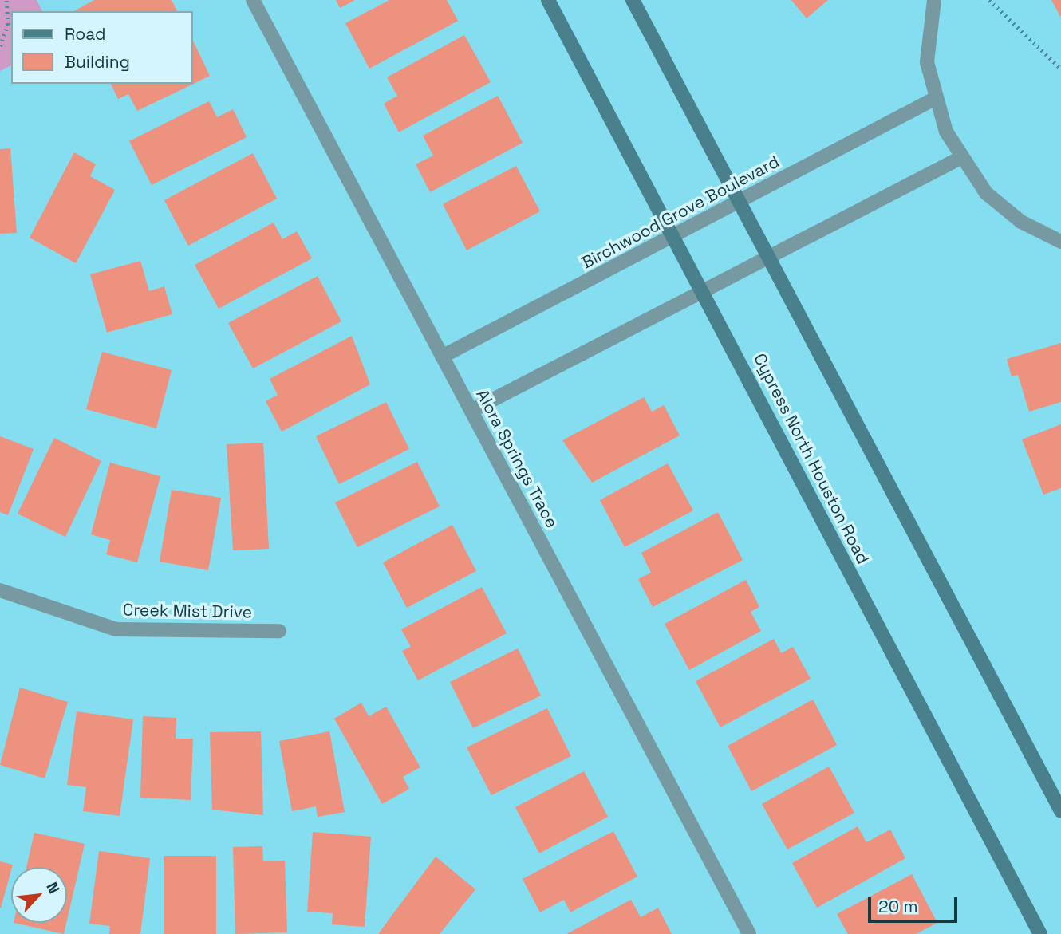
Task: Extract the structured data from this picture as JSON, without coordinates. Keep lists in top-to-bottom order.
{
  "streets": {
    "main road": ["Cypress North Houston Road"],
    "street": ["Birchwood Grove Boulevard", "Alora Springs Trace", "Creek Mist Drive"]
  },
  "crossings": [
    ["Birchwood Grove Boulevard", "Alora Springs Trace"],
    ["Birchwood Grove Boulevard", "Cypress North Houston Road"]
  ],
  "legend": ["Road", "Building"],
  "scale_bar": "20 m",
  "north": "top right"
}
